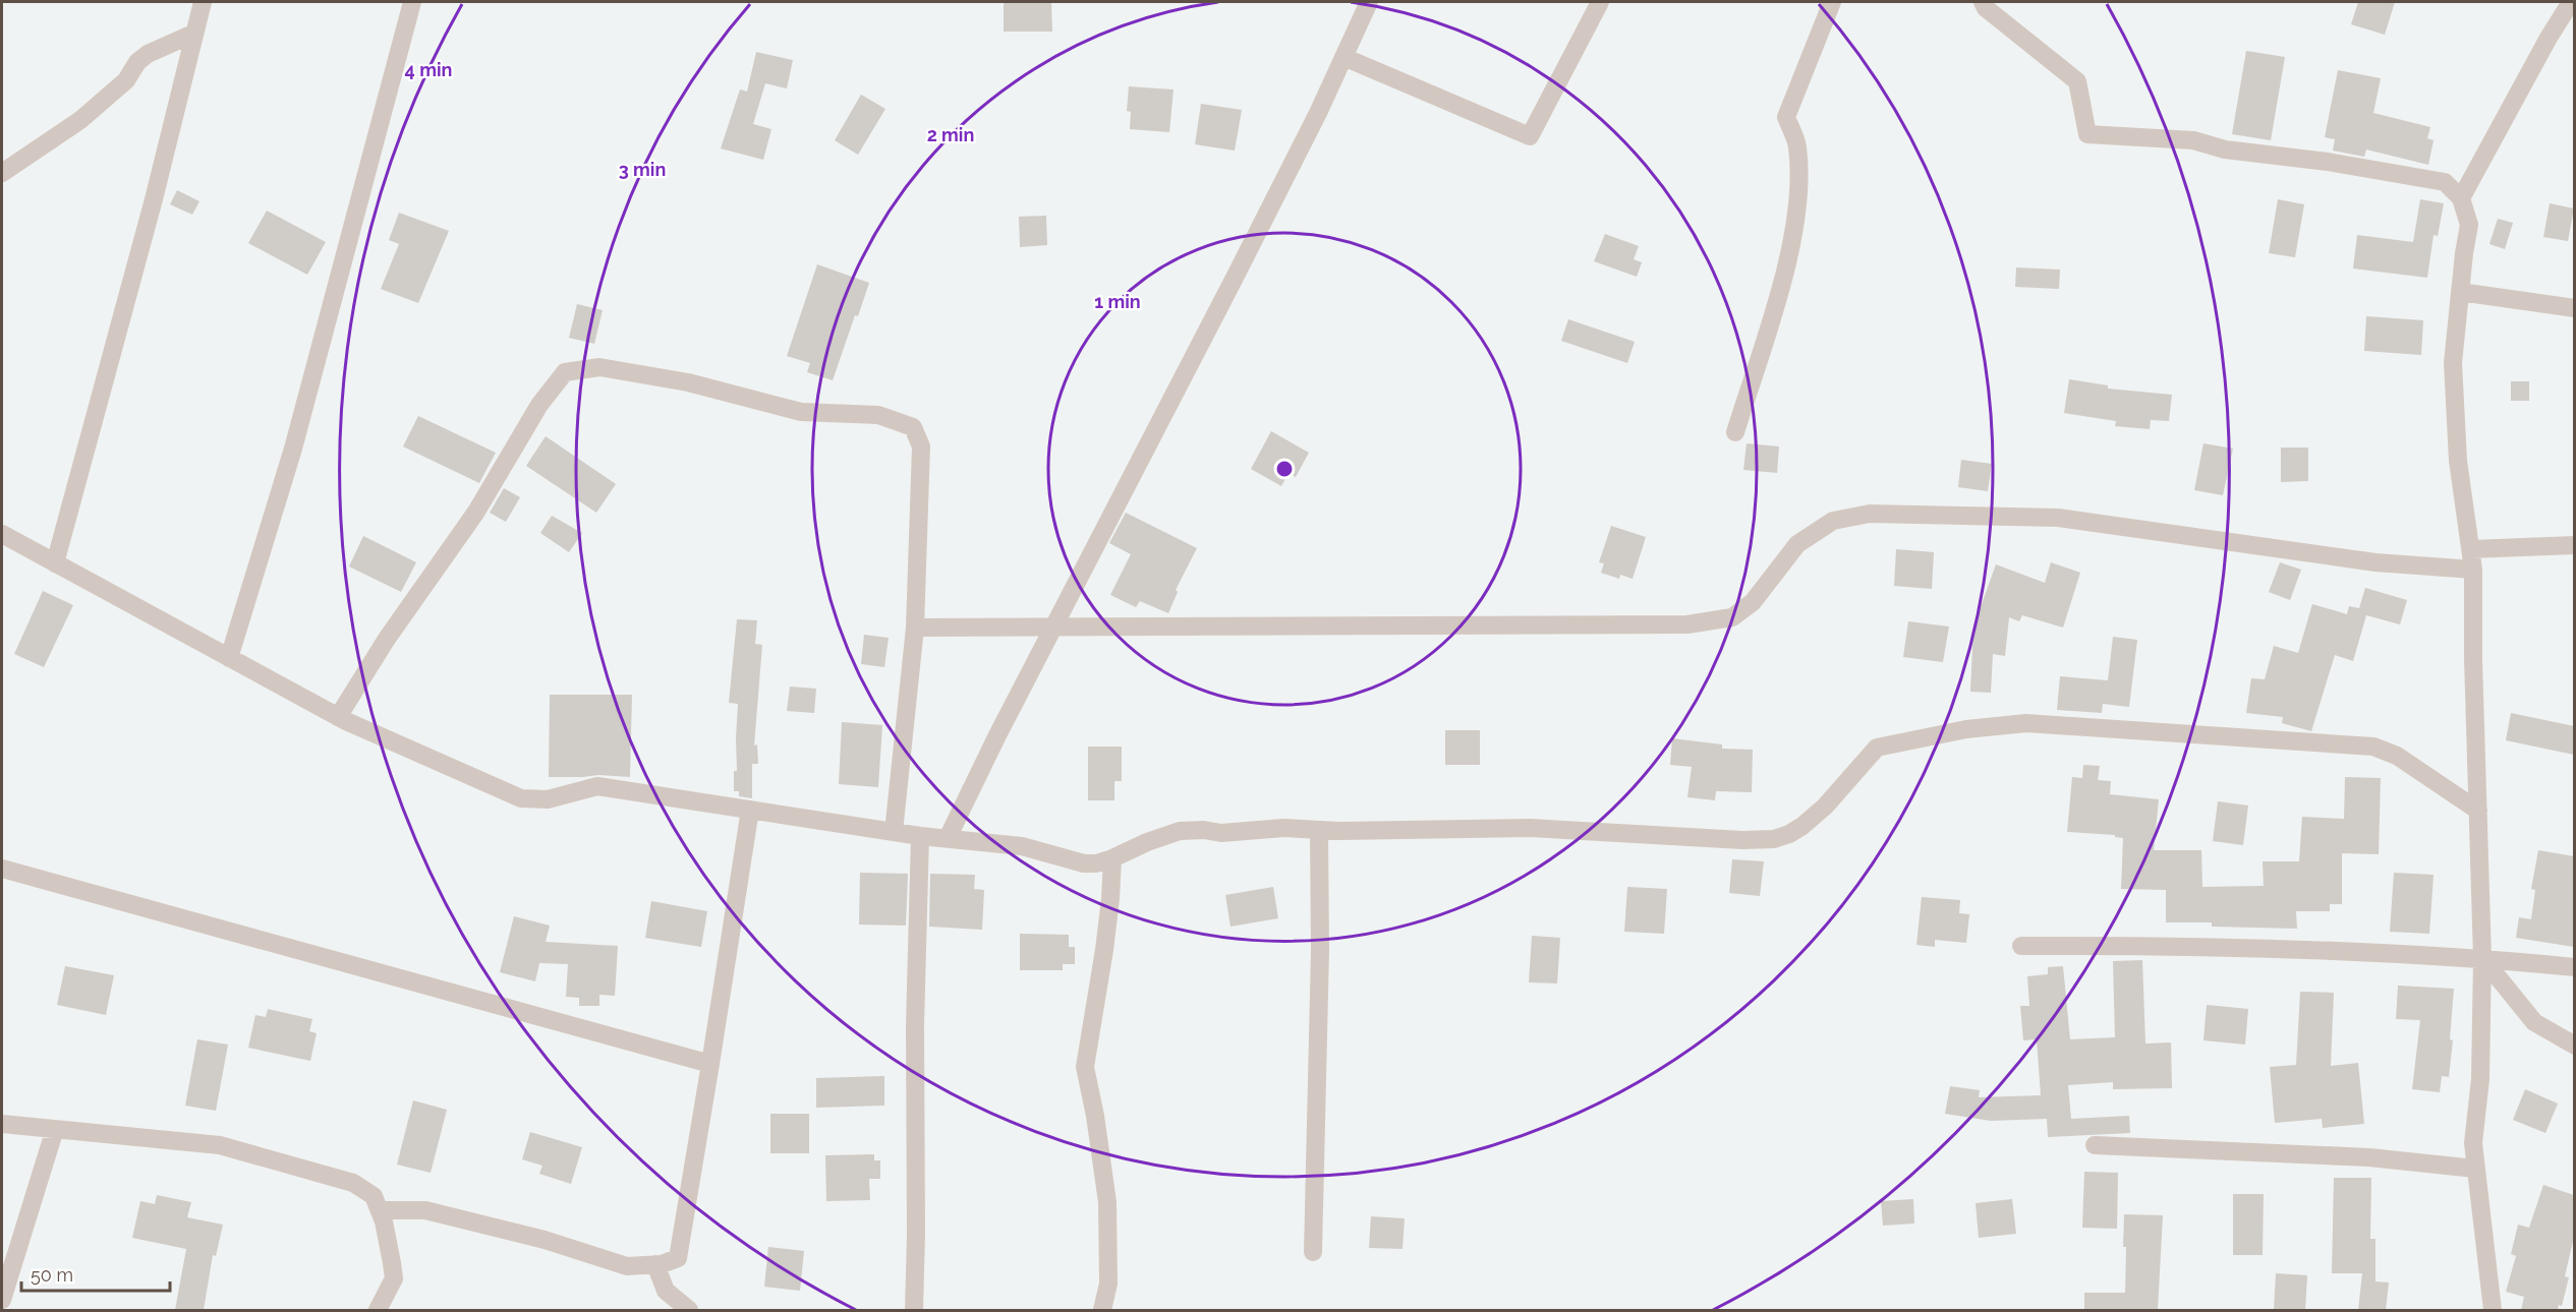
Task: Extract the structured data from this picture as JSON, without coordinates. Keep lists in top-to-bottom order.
{
  "scale_bar": "50 m",
  "rings": [
    "4 min",
    "2 min",
    "3 min",
    "1 min"
  ]
}
